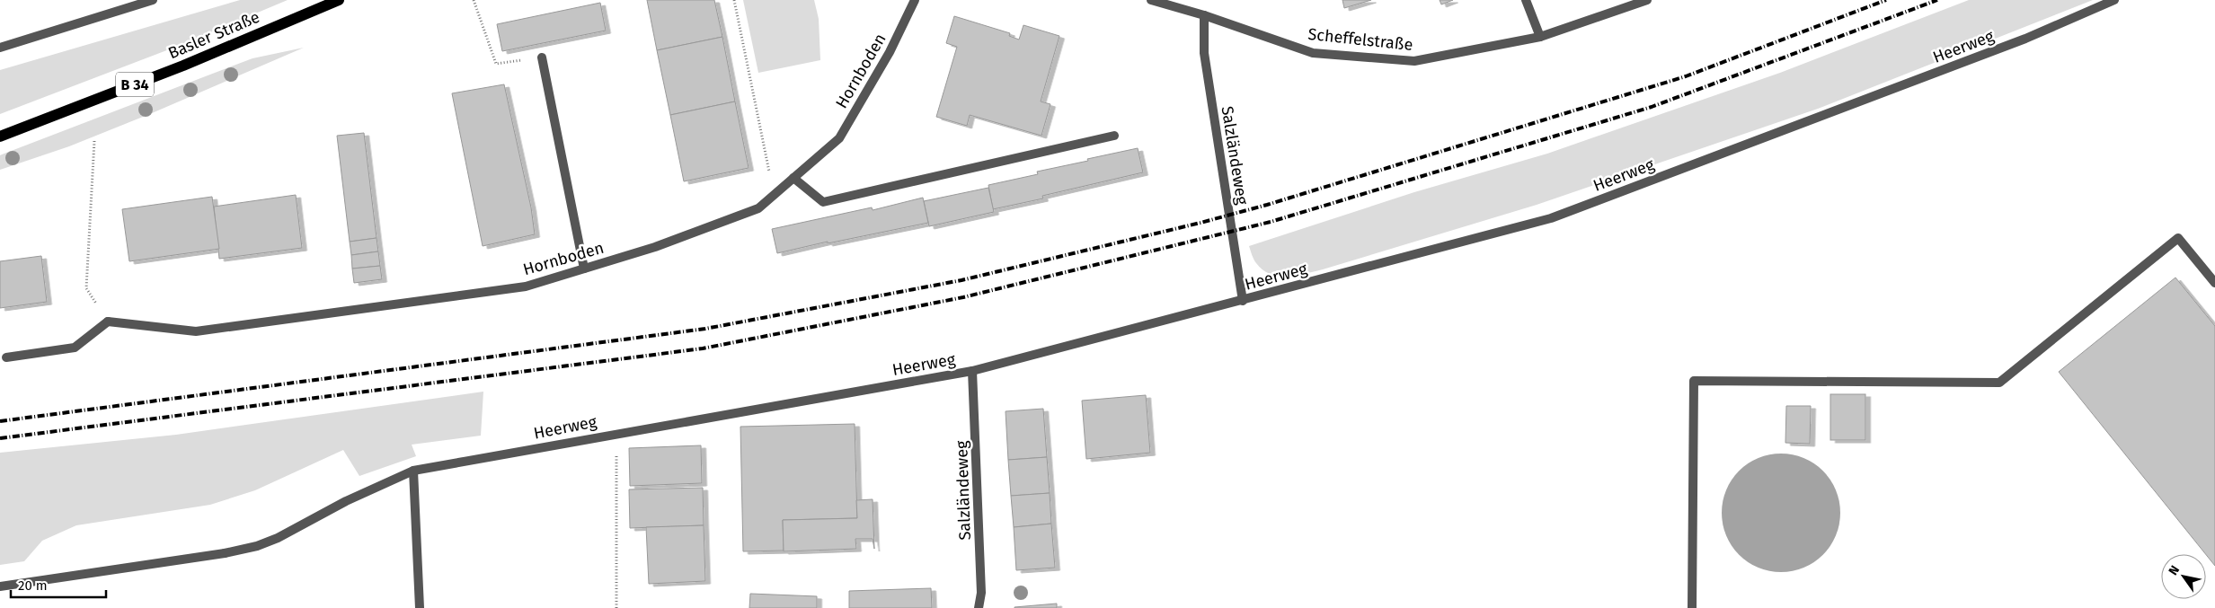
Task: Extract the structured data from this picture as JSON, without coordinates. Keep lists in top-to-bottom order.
{
  "streets": {
    "main road": ["Basler Straße", "B 34"],
    "street": [
      "Scheffelstraße",
      "Heerweg",
      "Hornboden",
      "Salzländeweg"
    ]
  },
  "crossings": [
    ["Scheffelstraße", "Salzländeweg"],
    ["Heerweg", "Salzländeweg"]
  ],
  "scale_bar": "20 m",
  "north": "top left"
}
